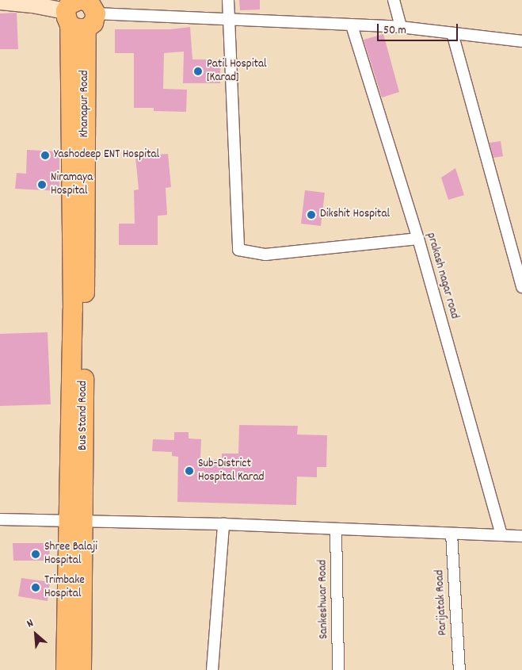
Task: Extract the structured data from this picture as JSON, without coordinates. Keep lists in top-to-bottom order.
{
  "streets": {
    "highway": ["Khanapur Road", "Bus Stand Road"],
    "street": ["prakash nagar road", "Sankeshwar Road", "Parijatak Road"]
  },
  "crossings": [
    ["Khanapur Road", "Bus Stand Road"]
  ],
  "places": [
    "Patil Hospital [Karad]",
    "Yashodeep ENT Hospital",
    "Niramaya Hospital",
    "Dikshit Hospital",
    "Sub-District Hospital Karad",
    "Shree Balaji Hospital",
    "Trimbake Hospital"
  ],
  "scale_bar": "50 m",
  "north": "top left"
}
